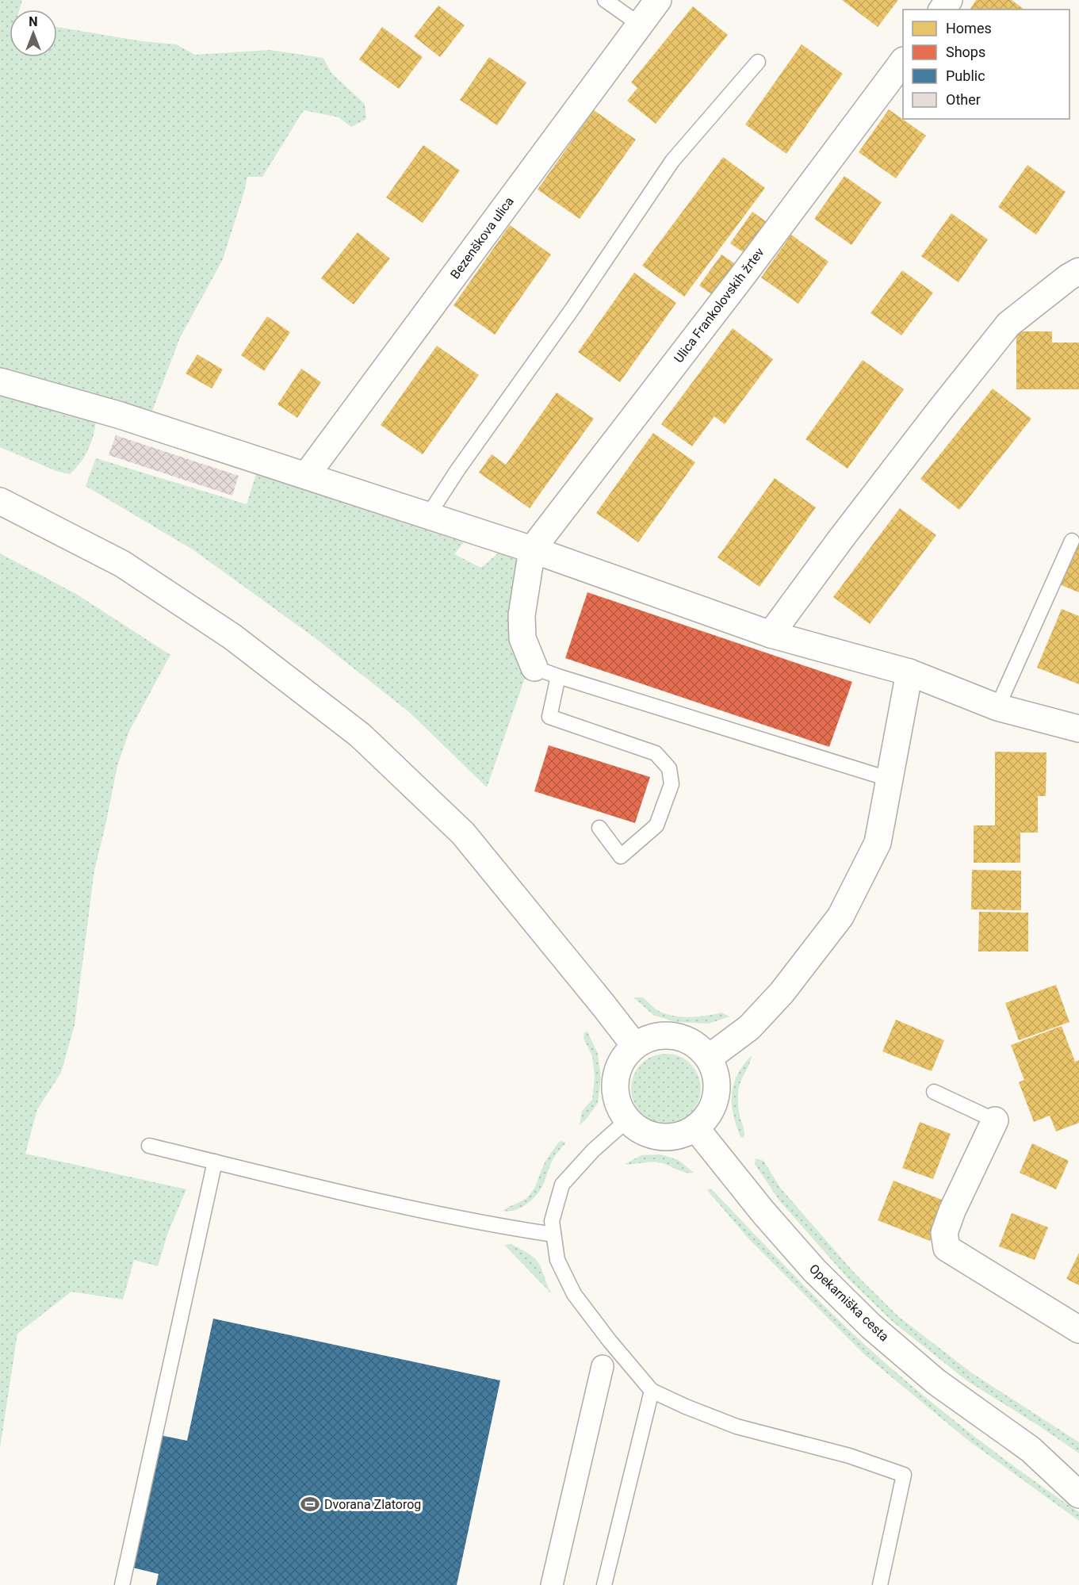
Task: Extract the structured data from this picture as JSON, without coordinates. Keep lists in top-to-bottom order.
{
  "streets": {
    "street": ["Bezenškova ulica", "Ulica Frankolovskih žrtev", "Opekarniška cesta"]
  },
  "places": {
    "sports": ["Dvorana Zlatorog"]
  },
  "legend": [
    "Homes",
    "Shops",
    "Public",
    "Other"
  ],
  "north": "top"
}
